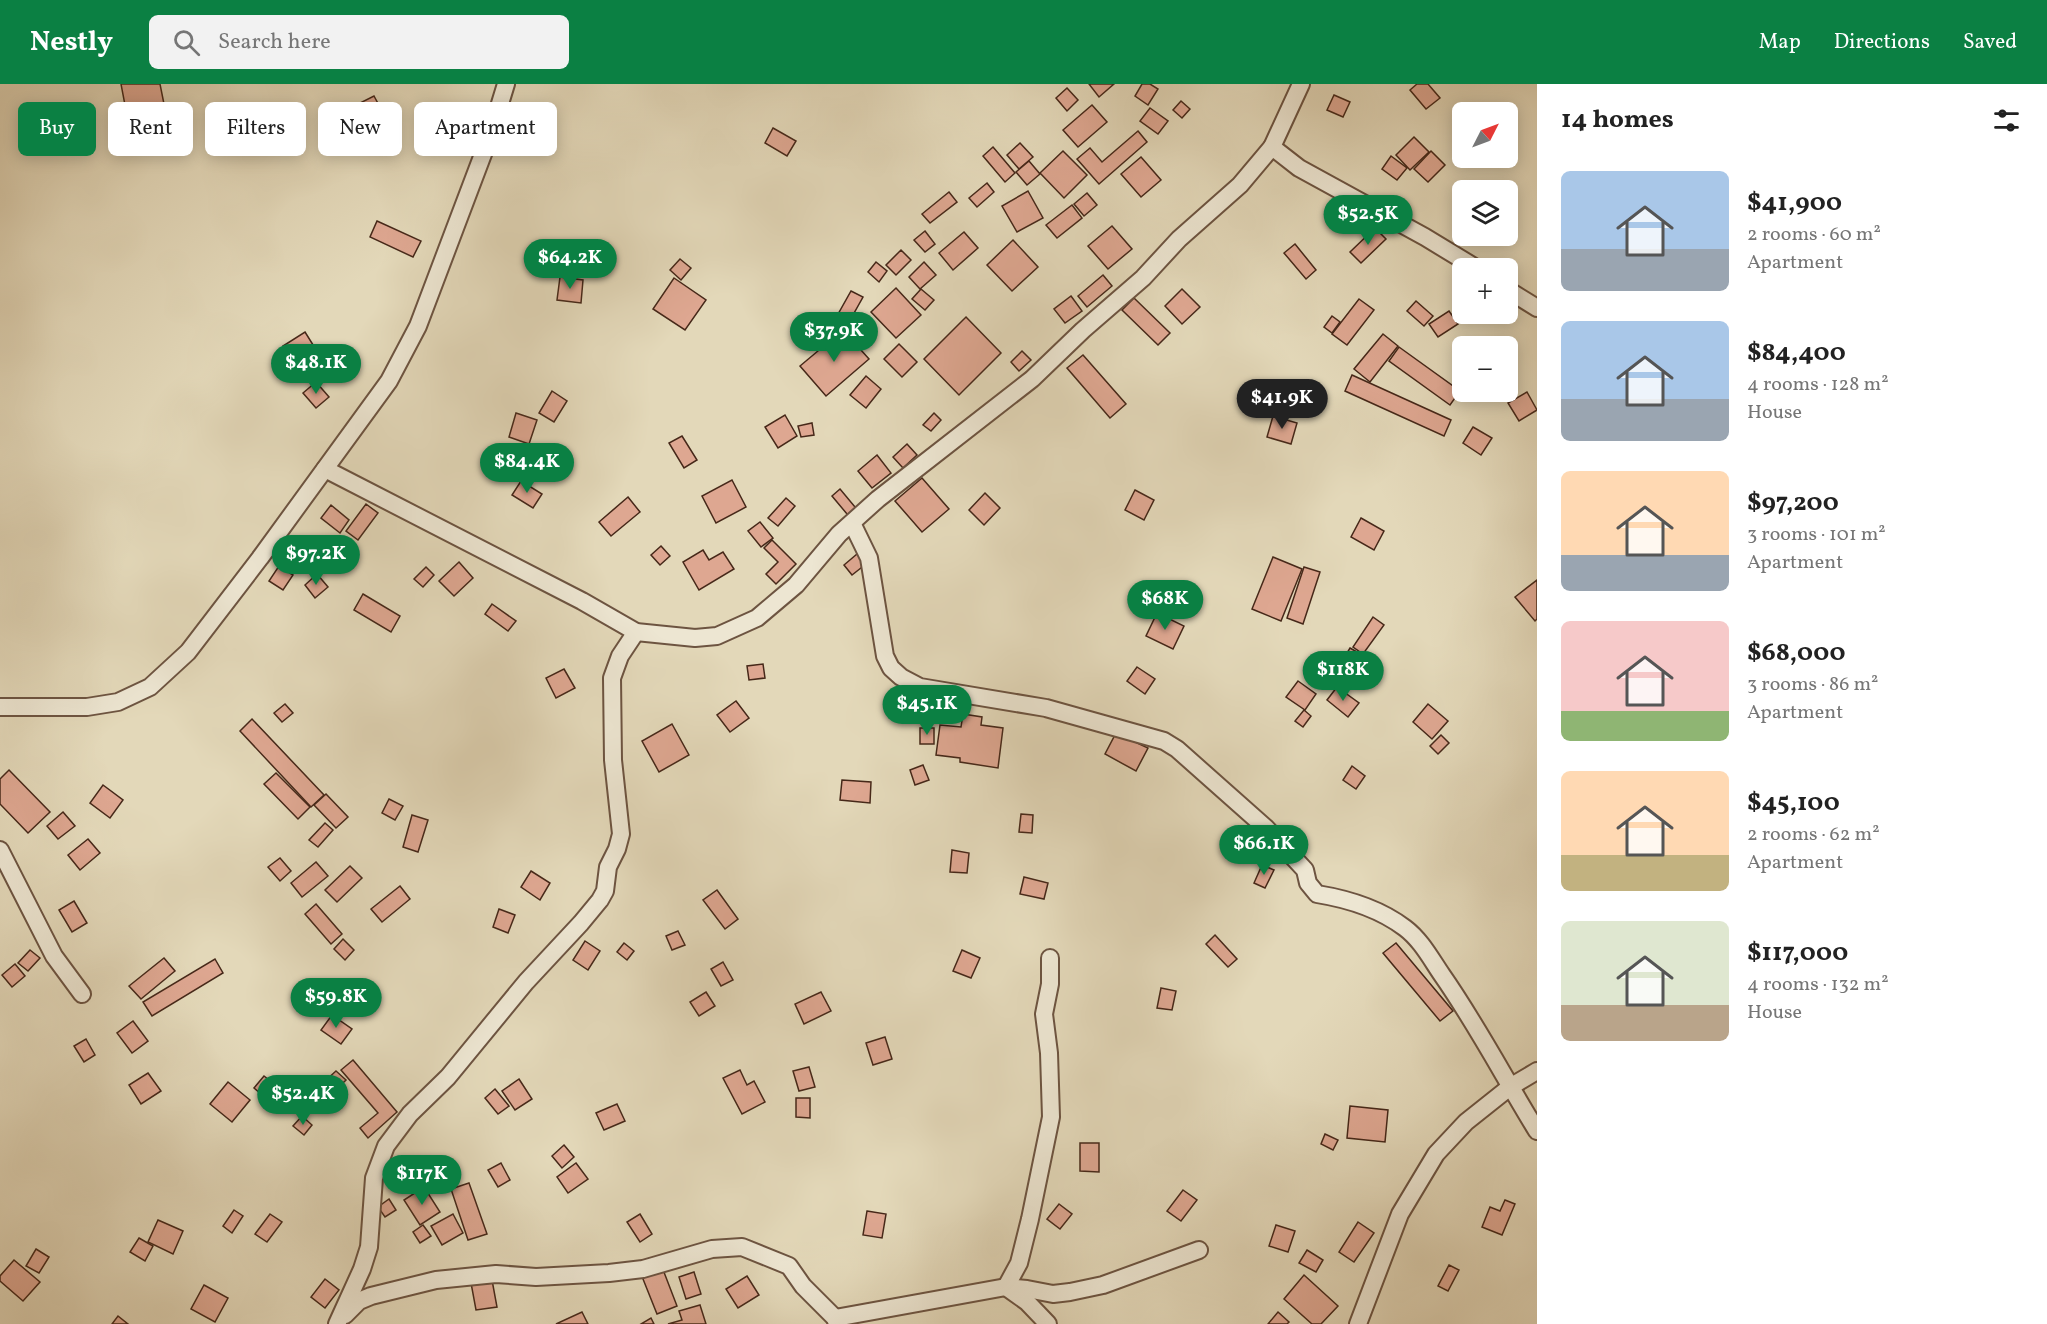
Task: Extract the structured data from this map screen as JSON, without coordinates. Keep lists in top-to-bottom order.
{
  "north": "top right",
  "page": {
    "header": "Nestly",
    "search": "Search here",
    "nav": ["Map", "Directions", "Saved"],
    "heading": "14 homes",
    "map_buttons": ["+", "−"],
    "chip": [
      "Buy",
      "Rent",
      "Filters",
      "New",
      "Apartment"
    ],
    "list": [
      {
        "name": "$41,900",
        "note": "2 rooms · 60 m² · Apartment"
      },
      {
        "name": "$84,400",
        "note": "4 rooms · 128 m² · House"
      },
      {
        "name": "$97,200",
        "note": "3 rooms · 101 m² · Apartment"
      },
      {
        "name": "$68,000",
        "note": "3 rooms · 86 m² · Apartment"
      },
      {
        "name": "$45,100",
        "note": "2 rooms · 62 m² · Apartment"
      },
      {
        "name": "$117,000",
        "note": "4 rooms · 132 m² · House"
      }
    ],
    "price": [
      "$52.5K",
      "$64.2K",
      "$37.9K",
      "$48.1K",
      "$41.9K",
      "$84.4K",
      "$97.2K",
      "$68K",
      "$118K",
      "$45.1K",
      "$66.1K",
      "$59.8K",
      "$52.4K",
      "$117K"
    ]
  }
}
